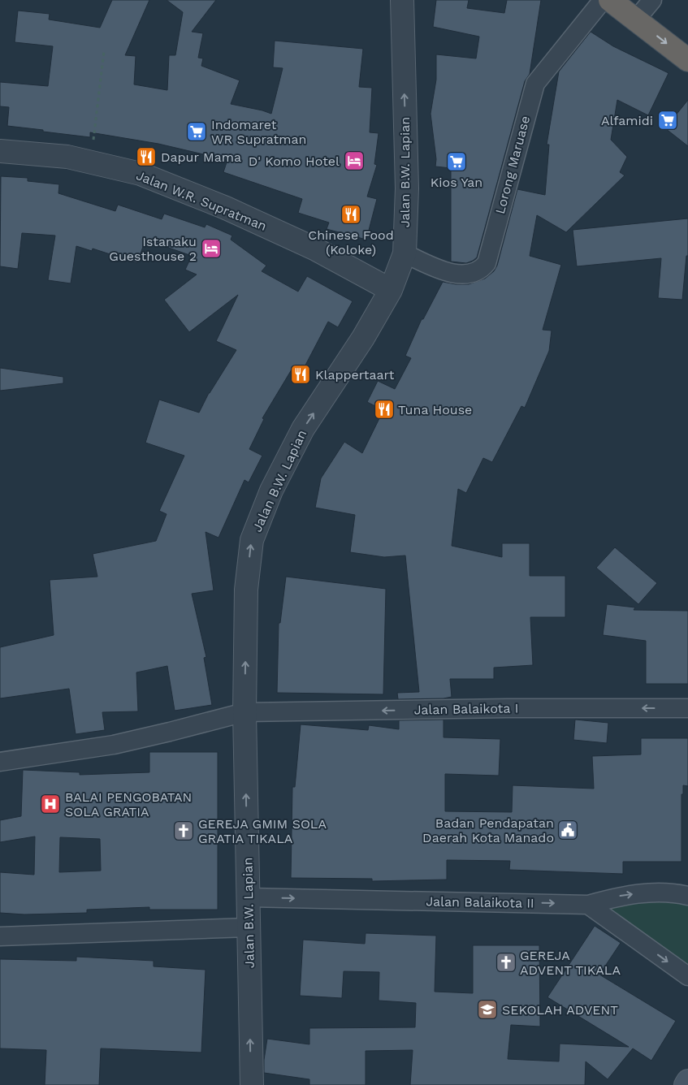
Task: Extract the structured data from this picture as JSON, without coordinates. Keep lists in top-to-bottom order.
{
  "streets": {
    "street": [
      "Lorong Maruase",
      "Jalan B.W. Lapian",
      "Jalan W.R. Supratman",
      "Jalan Balaikota I",
      "Jalan Balaikota II"
    ]
  },
  "crossings": [
    ["Lorong Maruase", "Jalan B.W. Lapian"],
    ["Jalan B.W. Lapian", "Jalan W.R. Supratman"],
    ["Jalan B.W. Lapian", "Jalan Balaikota I"],
    ["Jalan B.W. Lapian", "Jalan Balaikota II"]
  ],
  "one_way": ["Jalan B.W. Lapian", "Jalan Balaikota I", "Jalan Balaikota II"],
  "places": {
    "supermarket": ["Alfamidi", "Indomaret WR Supratman", "Kios Yan"],
    "restaurant": [
      "Dapur Mama",
      "Chinese Food (Koloke)",
      "Klappertaart",
      "Tuna House"
    ],
    "hotel": ["D' Komo Hotel", "Istanaku Guesthouse 2"],
    "hospital": ["BALAI PENGOBATAN SOLA GRATIA"],
    "public building": ["Badan Pendapatan Daerah Kota Manado"],
    "church": ["GEREJA GMIM SOLA GRATIA TIKALA", "GEREJA ADVENT TIKALA"],
    "school or university": ["SEKOLAH ADVENT"]
  }
}
